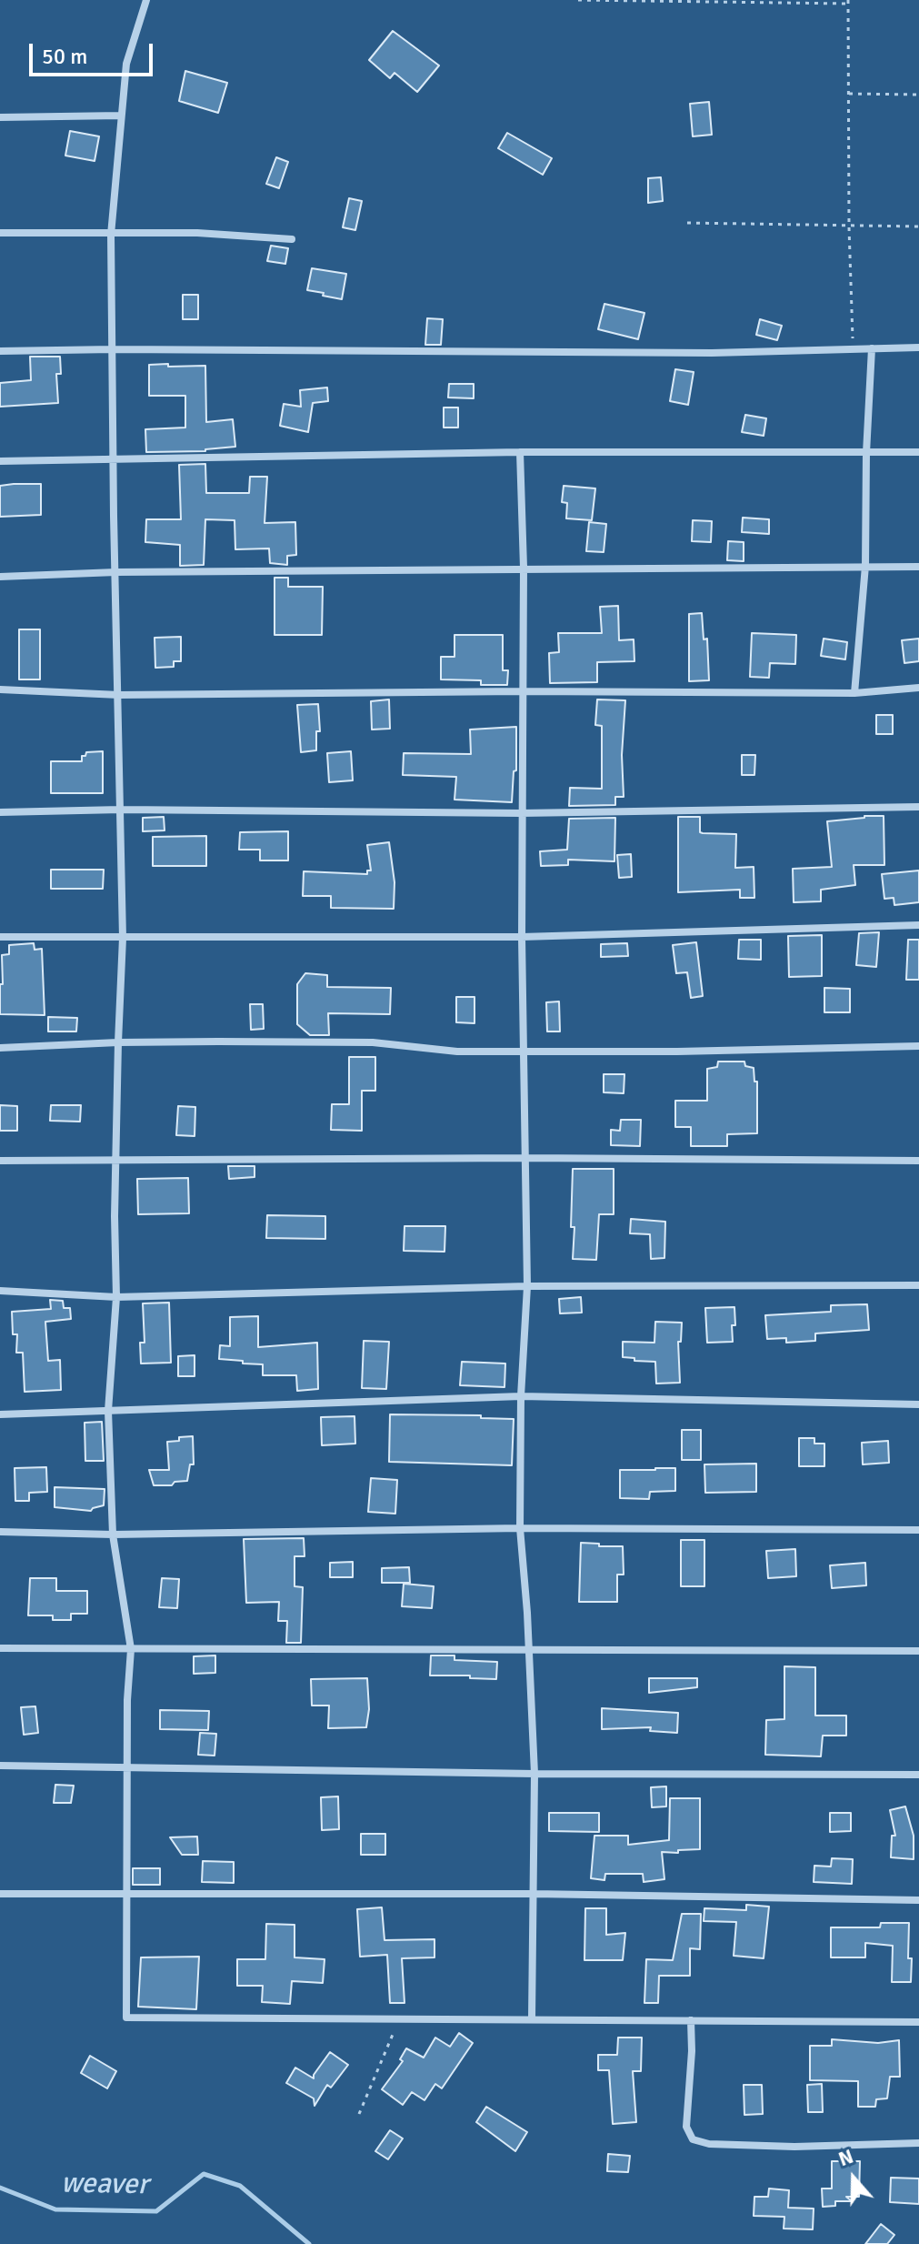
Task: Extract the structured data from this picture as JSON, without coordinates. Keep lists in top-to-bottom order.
{
  "water": ["weaver"],
  "scale_bar": "50 m",
  "north": "top"
}
